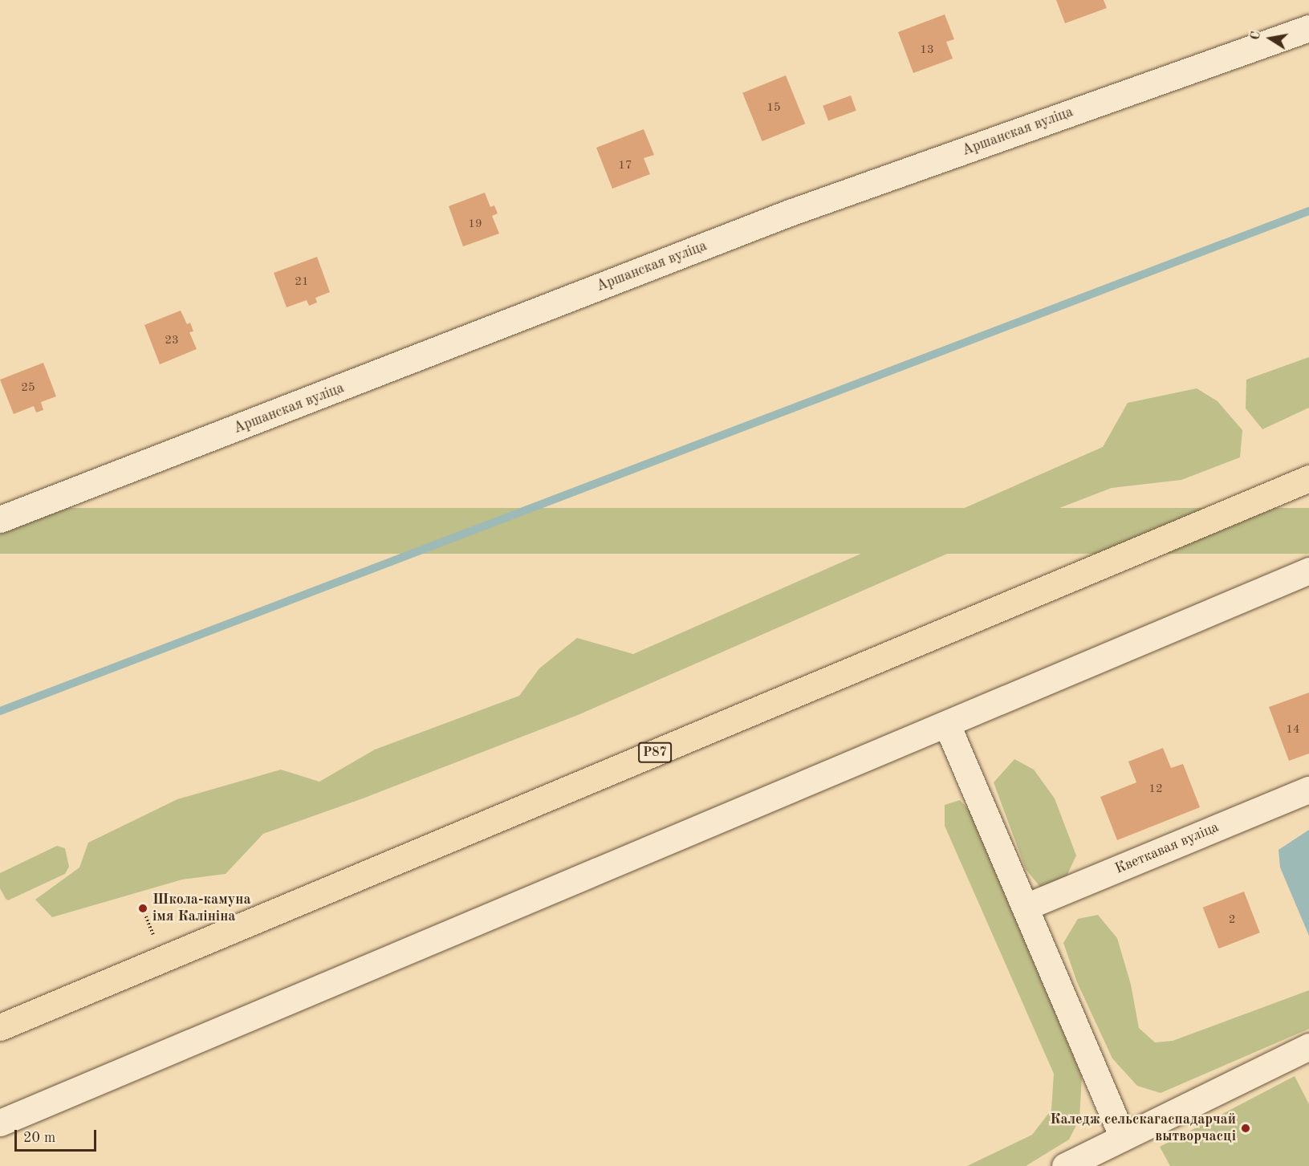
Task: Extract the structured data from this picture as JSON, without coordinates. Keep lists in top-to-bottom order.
{
  "streets": {
    "main road": ["Р87"],
    "street": ["Аршанская вуліца", "Кветкавая вуліца"]
  },
  "places": ["Школа-камуна імя Калініна", "Каледж сельскагаспадарчай вытворчасці"],
  "house_numbers": [
    "13",
    "15",
    "17",
    "19",
    "21",
    "23",
    "25",
    "14",
    "12",
    "2"
  ],
  "scale_bar": "20 m",
  "north": "left"
}
